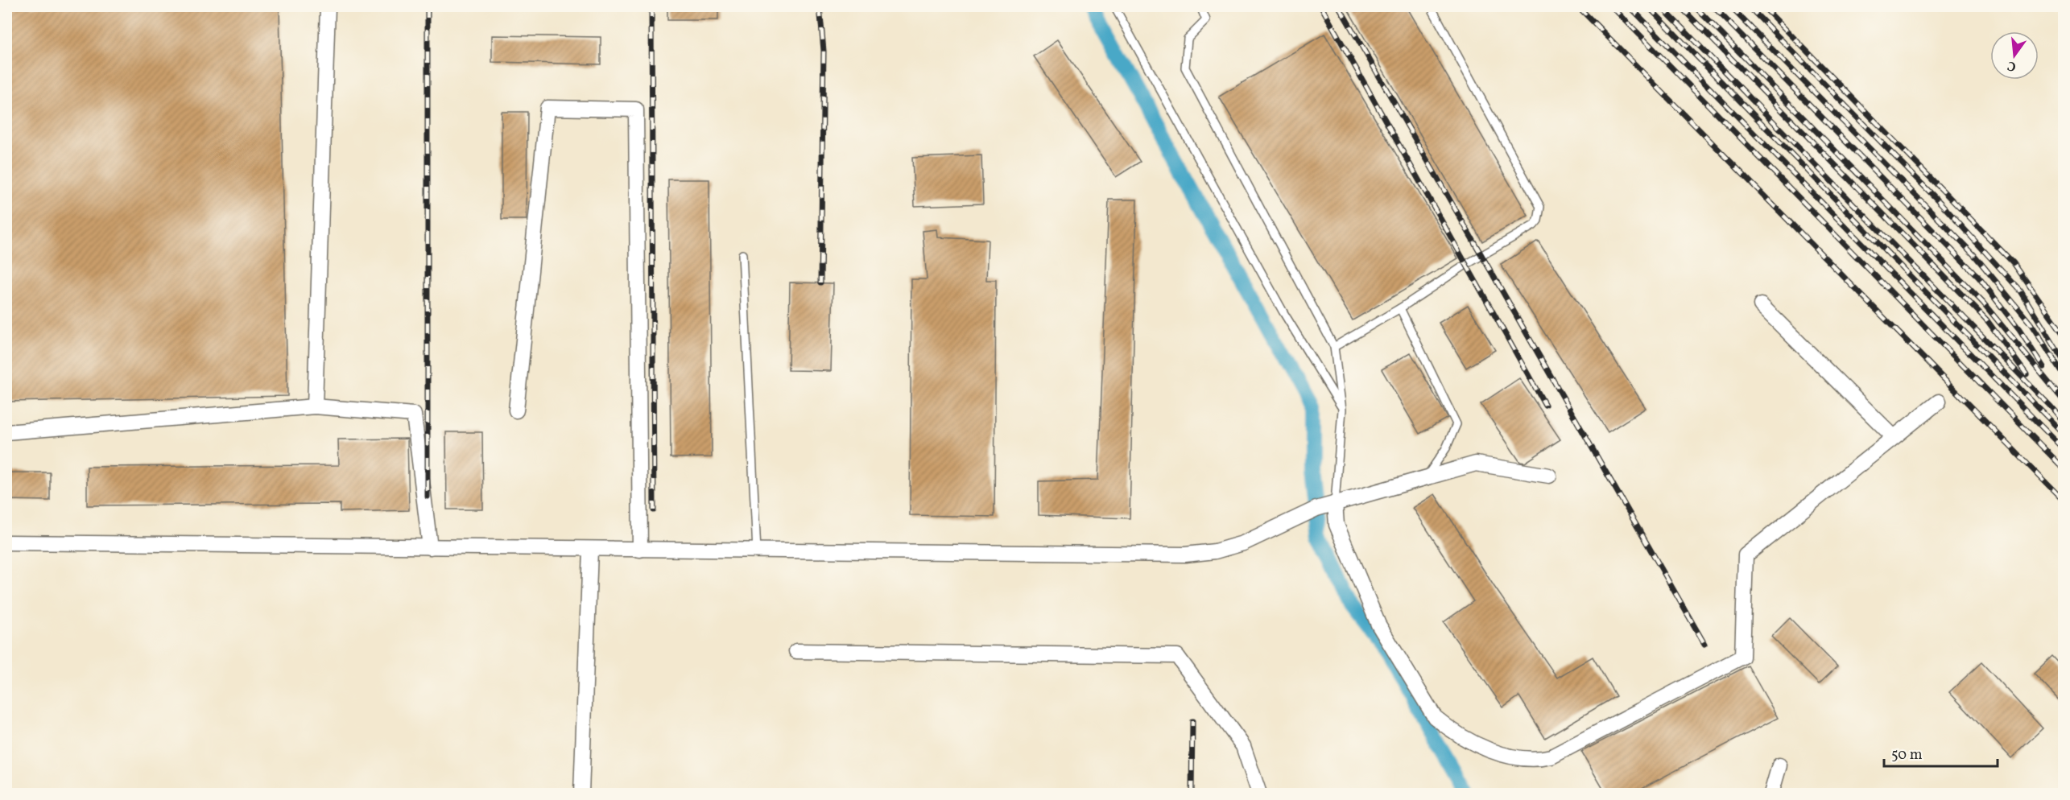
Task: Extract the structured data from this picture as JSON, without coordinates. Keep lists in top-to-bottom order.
{
  "scale_bar": "50 m",
  "north": "bottom"
}
